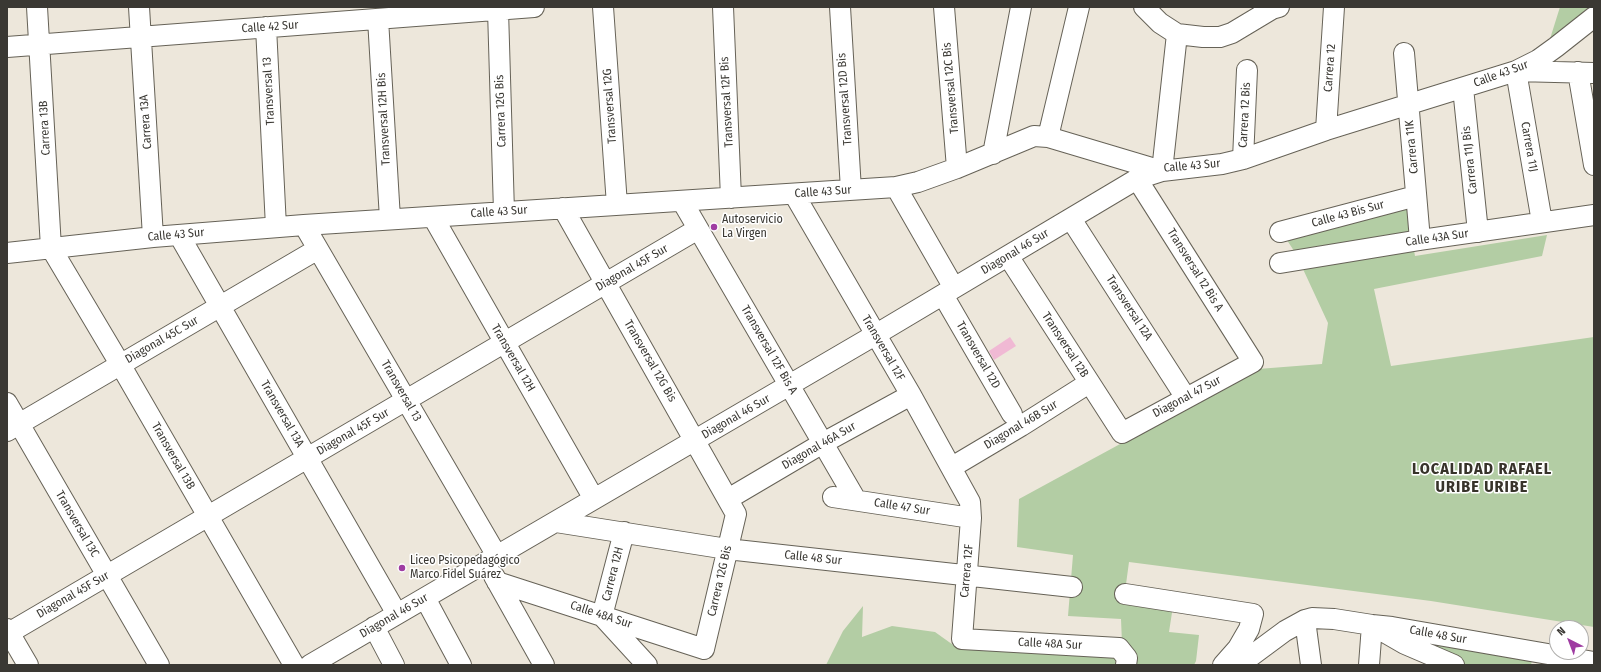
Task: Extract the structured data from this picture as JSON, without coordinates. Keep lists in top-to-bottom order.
{
  "streets": {
    "street": [
      "Calle 42 Sur",
      "Carrera 12",
      "Calle 43 Sur",
      "Transversal 12C Bis",
      "Transversal 13",
      "Transversal 12D Bis",
      "Transversal 12F Bis",
      "Transversal 12G",
      "Carrera 12G Bis",
      "Carrera 12 Bis",
      "Transversal 12H Bis",
      "Carrera 13A",
      "Carrera 13B",
      "Carrera 11K",
      "Carrera 11J",
      "Carrera 11J Bis",
      "Calle 43 Bis Sur",
      "Calle 43A Sur",
      "Diagonal 46 Sur",
      "Diagonal 45F Sur",
      "Transversal 12 Bis A",
      "Transversal 12A",
      "Diagonal 45C Sur",
      "Transversal 12B",
      "Transversal 12F",
      "Transversal 12F Bis A",
      "Transversal 12D",
      "Transversal 12H",
      "Transversal 12G Bis",
      "Diagonal 47 Sur",
      "Transversal 13A",
      "Diagonal 46B Sur",
      "Diagonal 46A Sur",
      "Transversal 13B",
      "Calle 47 Sur",
      "Transversal 13C",
      "Calle 48 Sur",
      "Carrera 12F",
      "Carrera 12H",
      "Calle 48A Sur"
    ]
  },
  "crossings": [
    ["Calle 42 Sur", "Transversal 13"],
    ["Calle 42 Sur", "Carrera 12G Bis"],
    ["Calle 42 Sur", "Transversal 12H Bis"],
    ["Calle 42 Sur", "Carrera 13A"],
    ["Calle 42 Sur", "Carrera 13B"],
    ["Carrera 12", "Calle 43 Sur"],
    ["Calle 43 Sur", "Transversal 12C Bis"],
    ["Calle 43 Sur", "Transversal 13"],
    ["Calle 43 Sur", "Transversal 12D Bis"],
    ["Calle 43 Sur", "Transversal 12F Bis"],
    ["Calle 43 Sur", "Transversal 12G"],
    ["Calle 43 Sur", "Carrera 12G Bis"],
    ["Calle 43 Sur", "Carrera 12 Bis"],
    ["Calle 43 Sur", "Transversal 12H Bis"],
    ["Calle 43 Sur", "Carrera 13A"],
    ["Calle 43 Sur", "Carrera 13B"],
    ["Calle 43 Sur", "Carrera 11K"],
    ["Calle 43 Sur", "Carrera 11J"],
    ["Calle 43 Sur", "Carrera 11J Bis"],
    ["Calle 43 Sur", "Diagonal 46 Sur"],
    ["Calle 43 Sur", "Transversal 12F"],
    ["Calle 43 Sur", "Transversal 12F Bis A"],
    ["Calle 43 Sur", "Transversal 12D"],
    ["Calle 43 Sur", "Transversal 12H"],
    ["Calle 43 Sur", "Transversal 12G Bis"],
    ["Calle 43 Sur", "Transversal 13A"],
    ["Calle 43 Sur", "Transversal 13B"],
    ["Transversal 13", "Diagonal 46 Sur"],
    ["Transversal 13", "Diagonal 45F Sur"],
    ["Transversal 13", "Diagonal 45C Sur"],
    ["Transversal 13", "Calle 48A Sur"],
    ["Carrera 12G Bis", "Transversal 12G Bis"],
    ["Carrera 12G Bis", "Diagonal 46A Sur"],
    ["Carrera 12G Bis", "Calle 48 Sur"],
    ["Carrera 12G Bis", "Calle 48A Sur"],
    ["Carrera 13B", "Transversal 13B"],
    ["Carrera 11K", "Calle 43 Bis Sur"],
    ["Carrera 11K", "Calle 43A Sur"],
    ["Carrera 11J", "Calle 43A Sur"],
    ["Carrera 11J Bis", "Calle 43A Sur"],
    ["Diagonal 46 Sur", "Transversal 12 Bis A"],
    ["Diagonal 46 Sur", "Transversal 12A"],
    ["Diagonal 46 Sur", "Transversal 12B"],
    ["Diagonal 46 Sur", "Transversal 12F"],
    ["Diagonal 46 Sur", "Transversal 12F Bis A"],
    ["Diagonal 46 Sur", "Transversal 12D"],
    ["Diagonal 46 Sur", "Transversal 12H"],
    ["Diagonal 46 Sur", "Transversal 12G Bis"],
    ["Diagonal 46 Sur", "Transversal 13A"],
    ["Diagonal 46 Sur", "Calle 48 Sur"],
    ["Diagonal 45F Sur", "Transversal 12F Bis A"],
    ["Diagonal 45F Sur", "Transversal 12H"],
    ["Diagonal 45F Sur", "Transversal 12G Bis"],
    ["Diagonal 45F Sur", "Transversal 13A"],
    ["Diagonal 45F Sur", "Transversal 13B"],
    ["Diagonal 45F Sur", "Transversal 13C"],
    ["Transversal 12 Bis A", "Diagonal 47 Sur"],
    ["Transversal 12A", "Diagonal 47 Sur"],
    ["Diagonal 45C Sur", "Transversal 13A"],
    ["Diagonal 45C Sur", "Transversal 13B"],
    ["Diagonal 45C Sur", "Transversal 13C"],
    ["Transversal 12B", "Diagonal 47 Sur"],
    ["Transversal 12B", "Diagonal 46B Sur"],
    ["Transversal 12F", "Diagonal 46B Sur"],
    ["Transversal 12F", "Diagonal 46A Sur"],
    ["Transversal 12F", "Calle 47 Sur"],
    ["Transversal 12F", "Carrera 12F"],
    ["Transversal 12F Bis A", "Diagonal 46A Sur"],
    ["Transversal 12F Bis A", "Calle 47 Sur"],
    ["Transversal 12G Bis", "Diagonal 46A Sur"],
    ["Calle 47 Sur", "Carrera 12F"],
    ["Calle 48 Sur", "Carrera 12F"],
    ["Calle 48 Sur", "Carrera 12H"],
    ["Carrera 12F", "Calle 48A Sur"],
    ["Carrera 12H", "Calle 48A Sur"]
  ],
  "districts": ["LOCALIDAD RAFAEL URIBE URIBE"],
  "places": ["Autoservicio La Virgen", "Liceo Psicopedagógico Marco Fidel Suárez"],
  "north": "top left"
}
